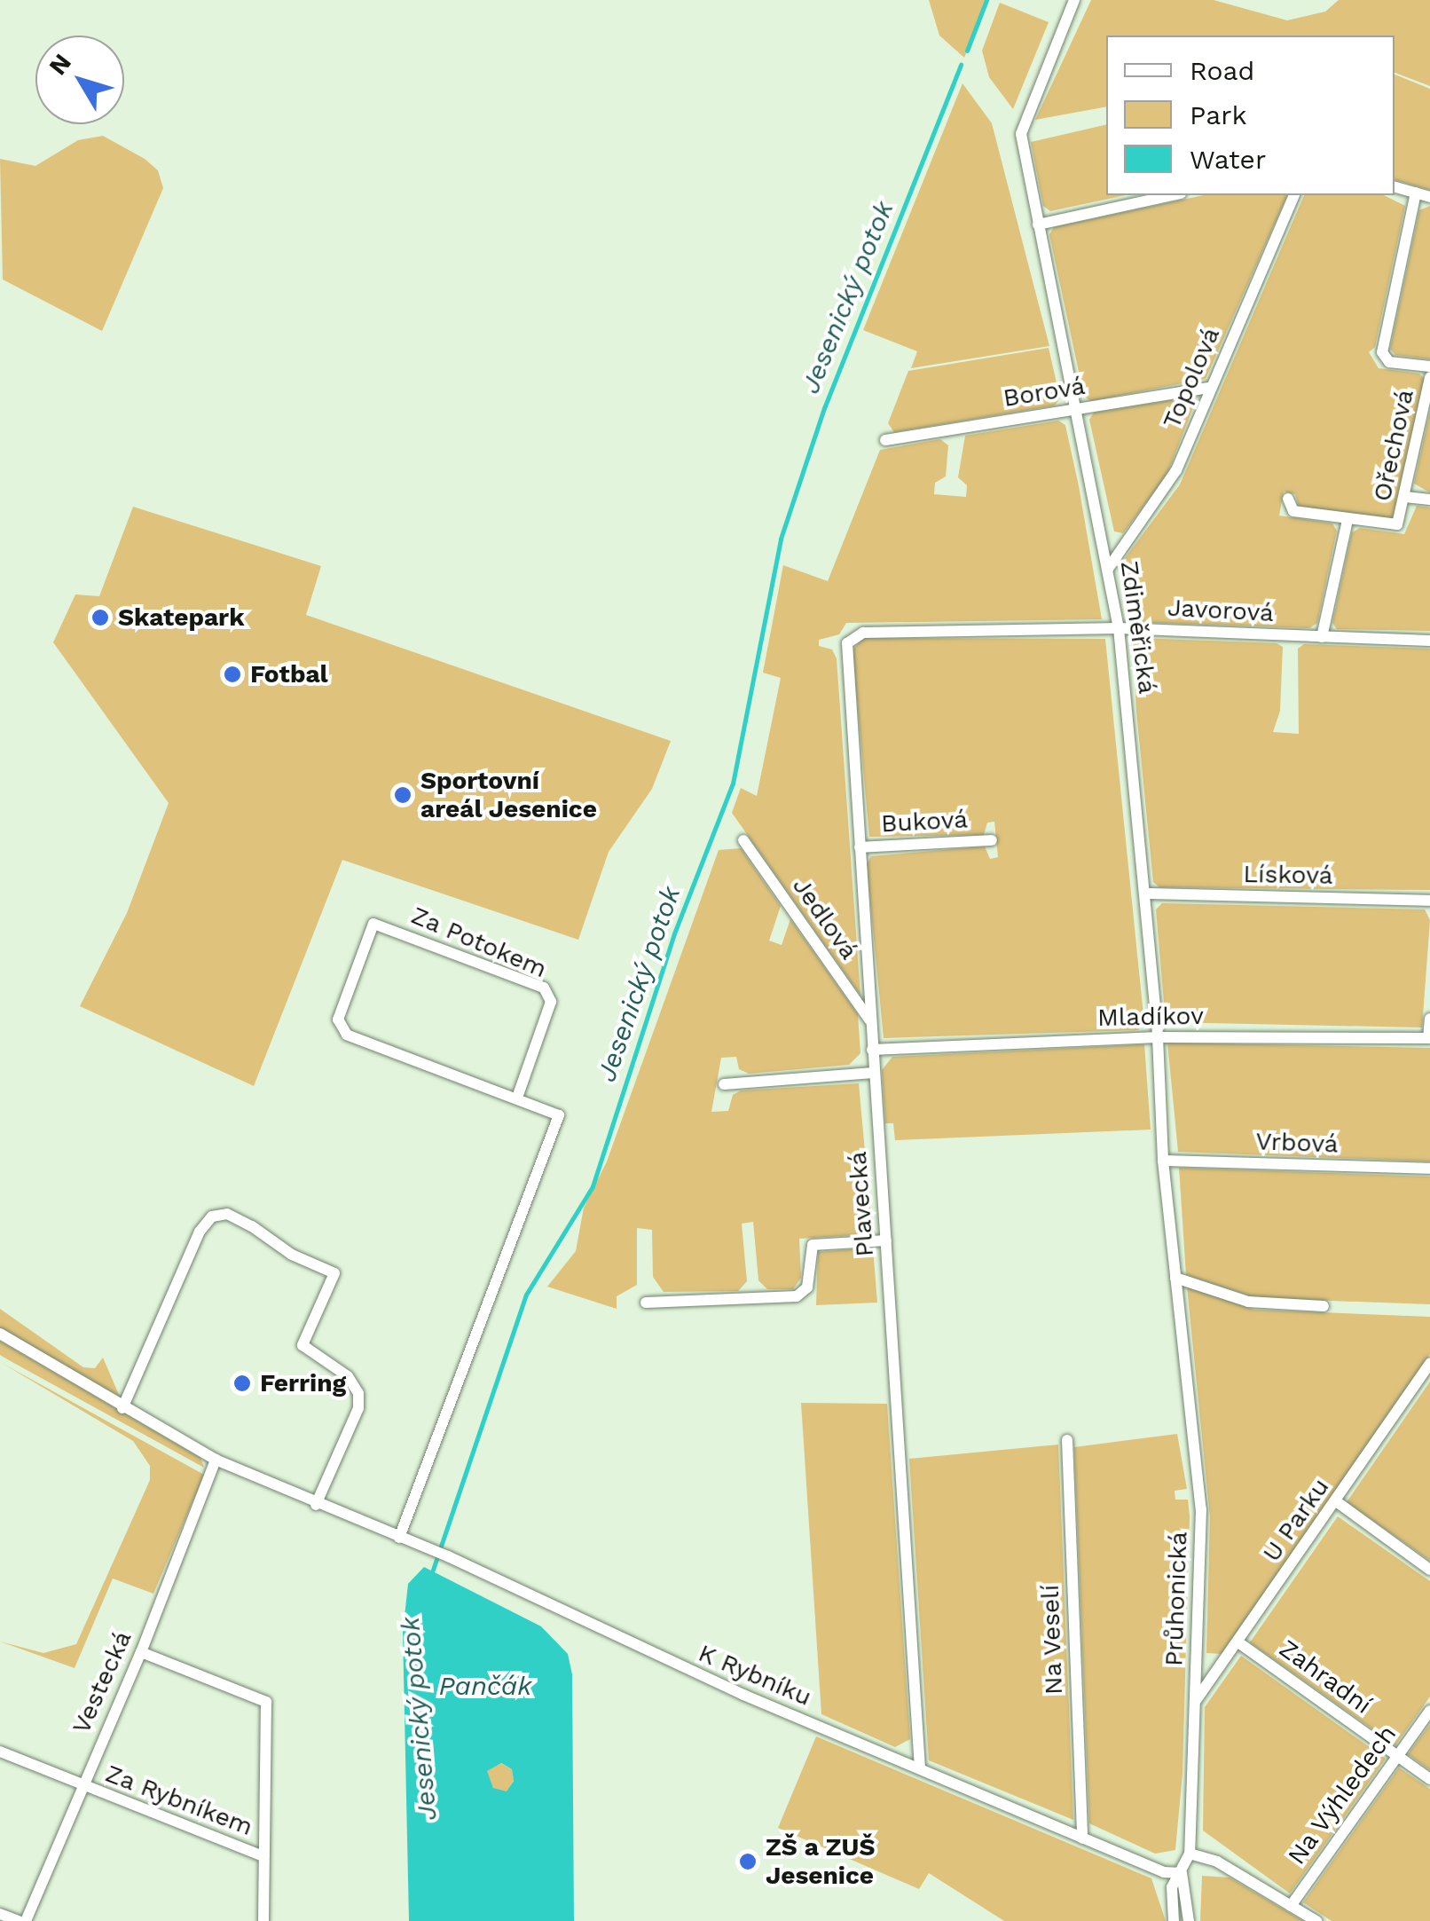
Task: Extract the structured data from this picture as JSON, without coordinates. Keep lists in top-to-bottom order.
{
  "streets": {
    "street": [
      "Topolová",
      "Borová",
      "Ořechová",
      "Javorová",
      "Zdiměřická",
      "Buková",
      "Lísková",
      "Jedlová",
      "Za Potokem",
      "Mladíkov",
      "Vrbová",
      "Plavecká",
      "U Parku",
      "Průhonická",
      "Na Veselí",
      "K Rybníku",
      "Zahradní",
      "Vestecká",
      "Na Výhledech",
      "Za Rybníkem"
    ]
  },
  "crossings": [
    ["Topolová", "Borová"],
    ["Topolová", "Zdiměřická"],
    ["Borová", "Zdiměřická"],
    ["Ořechová", "Javorová"],
    ["Javorová", "Zdiměřická"],
    ["Javorová", "Plavecká"],
    ["Zdiměřická", "Lísková"],
    ["Zdiměřická", "Mladíkov"],
    ["Zdiměřická", "Vrbová"],
    ["Zdiměřická", "Průhonická"],
    ["Buková", "Plavecká"],
    ["Jedlová", "Plavecká"],
    ["Za Potokem", "K Rybníku"],
    ["Mladíkov", "Plavecká"],
    ["Plavecká", "K Rybníku"],
    ["U Parku", "Průhonická"],
    ["U Parku", "Zahradní"],
    ["Průhonická", "K Rybníku"],
    ["Na Veselí", "K Rybníku"],
    ["K Rybníku", "Vestecká"],
    ["Zahradní", "Na Výhledech"],
    ["Vestecká", "Za Rybníkem"]
  ],
  "water": ["Jesenický potok", "Pančák"],
  "places": [
    "Skatepark",
    "Fotbal",
    "Sportovní areál Jesenice",
    "Ferring",
    "ZŠ a ZUŠ Jesenice"
  ],
  "legend": ["Road", "Park", "Water"],
  "north": "top left"
}
